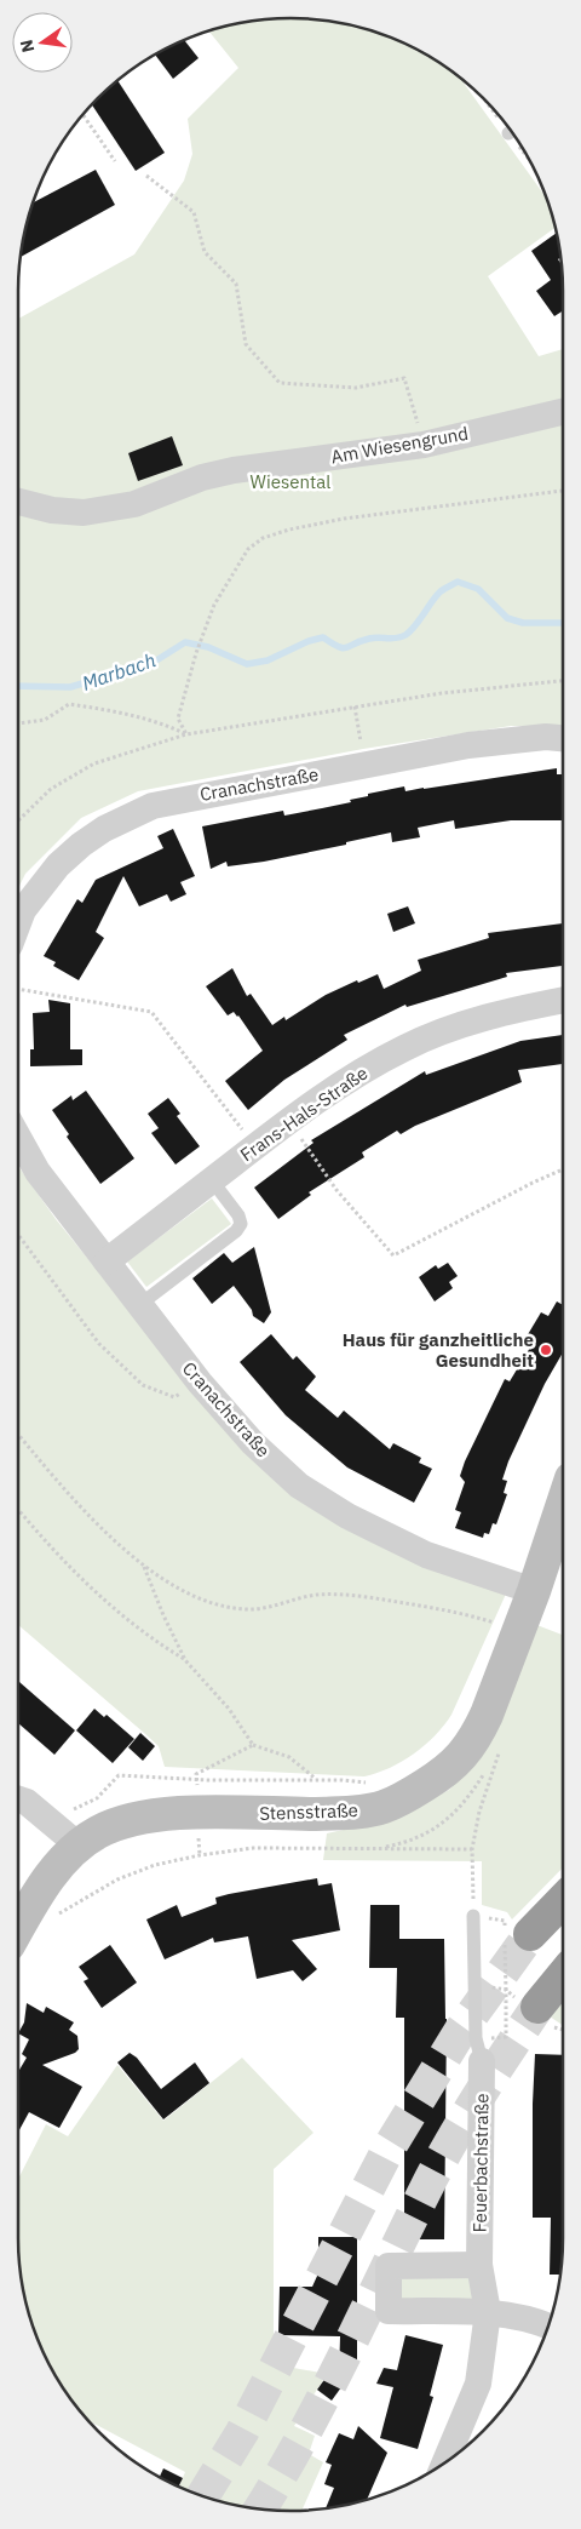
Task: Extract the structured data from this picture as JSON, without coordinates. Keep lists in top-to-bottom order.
{
  "streets": {
    "street": [
      "Am Wiesengrund",
      "Cranachstraße",
      "Frans-Hals-Straße",
      "Stensstraße",
      "Feuerbachstraße"
    ]
  },
  "crossings": [
    ["Cranachstraße", "Frans-Hals-Straße"],
    ["Cranachstraße", "Stensstraße"]
  ],
  "water": ["Marbach"],
  "parks": ["Wiesental"],
  "places": ["Haus für ganzheitliche Gesundheit"],
  "north": "left"
}
